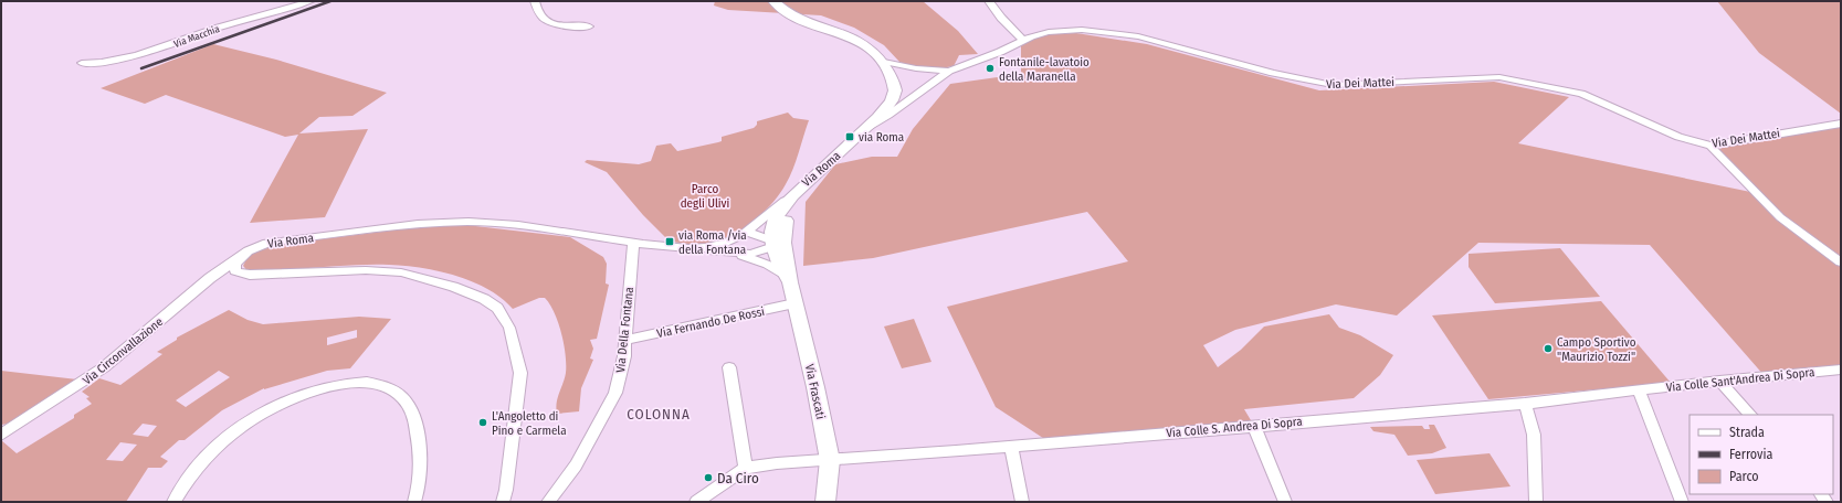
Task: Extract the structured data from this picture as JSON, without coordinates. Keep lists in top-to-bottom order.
{
  "streets": {
    "street": [
      "Via Macchia",
      "Via Dei Mattei",
      "Via Roma",
      "Via Fernando De Rossi",
      "Via Della Fontana",
      "Via Circonvallazione",
      "Via Colle Sant'Andrea Di Sopra",
      "Via Frascati",
      "Via Colle S. Andrea Di Sopra"
    ]
  },
  "crossings": [
    ["Via Dei Mattei", "Via Roma"],
    ["Via Roma", "Via Della Fontana"],
    ["Via Roma", "Via Circonvallazione"],
    ["Via Roma", "Via Frascati"],
    ["Via Fernando De Rossi", "Via Della Fontana"],
    ["Via Fernando De Rossi", "Via Frascati"],
    ["Via Colle Sant'Andrea Di Sopra", "Via Colle S. Andrea Di Sopra"],
    ["Via Frascati", "Via Colle S. Andrea Di Sopra"]
  ],
  "districts": ["COLONNA"],
  "parks": ["Parco degli Ulivi"],
  "places": {
    "other": [
      "Fontanile-lavatoio della Maranella",
      "Campo Sportivo \"Maurizio Tozzi\"",
      "L'Angoletto di Pino e Carmela",
      "Da Ciro"
    ],
    "transit": ["via Roma", "via Roma /via della Fontana"]
  },
  "legend": ["Strada", "Ferrovia", "Parco"]
}
